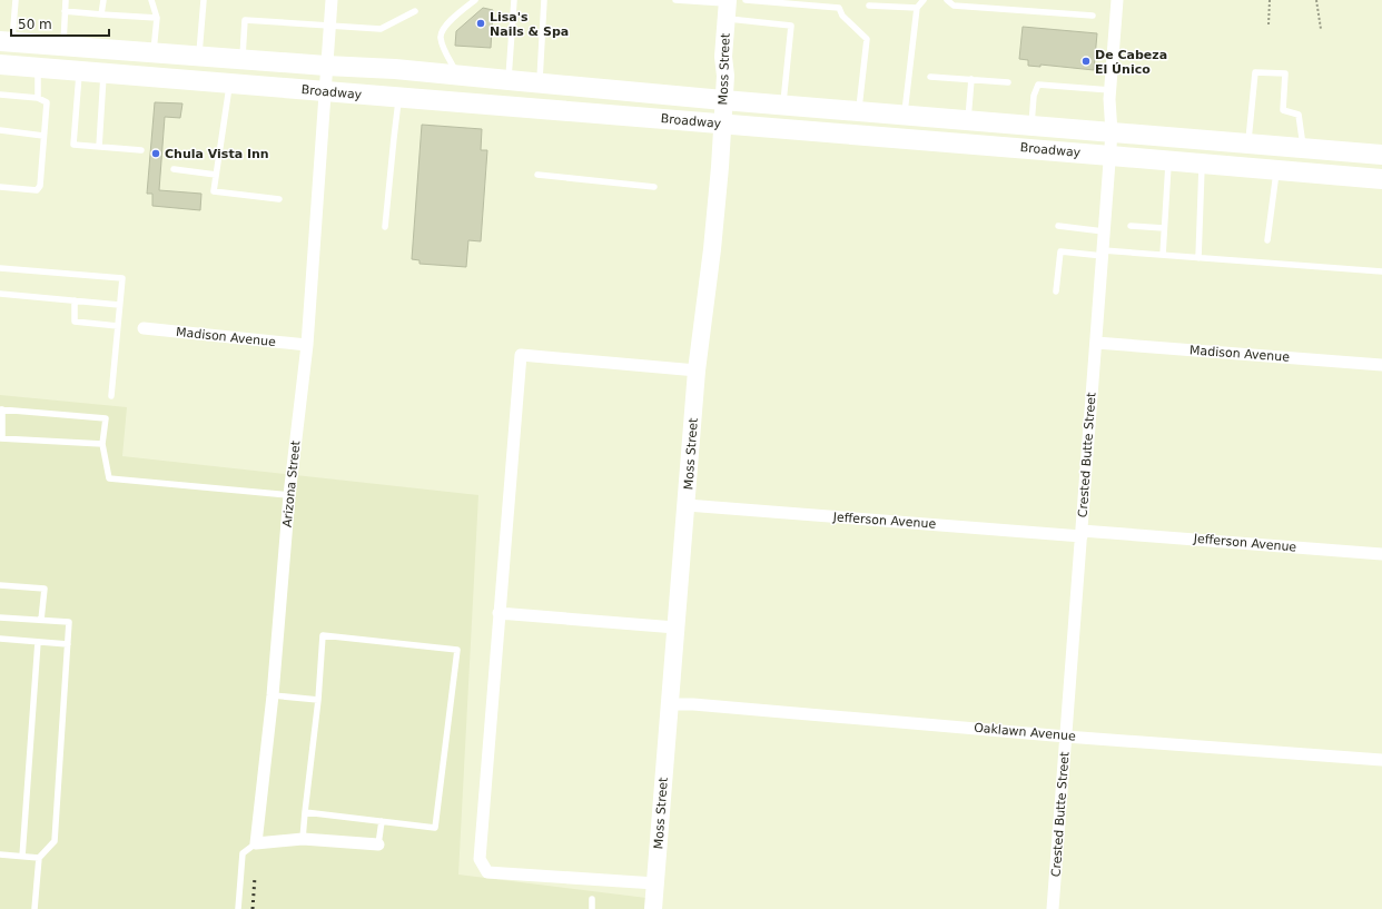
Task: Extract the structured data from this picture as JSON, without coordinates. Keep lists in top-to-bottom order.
{
  "streets": {
    "main road": ["Broadway"],
    "street": [
      "Moss Street",
      "Madison Avenue",
      "Crested Butte Street",
      "Arizona Street",
      "Jefferson Avenue",
      "Oaklawn Avenue"
    ]
  },
  "crossings": [
    ["Moss Street", "Broadway"],
    ["Moss Street", "Jefferson Avenue"],
    ["Moss Street", "Oaklawn Avenue"],
    ["Broadway", "Crested Butte Street"],
    ["Broadway", "Arizona Street"],
    ["Madison Avenue", "Crested Butte Street"],
    ["Madison Avenue", "Arizona Street"],
    ["Crested Butte Street", "Jefferson Avenue"],
    ["Crested Butte Street", "Oaklawn Avenue"]
  ],
  "places": ["Lisa's Nails & Spa", "De Cabeza El Único", "Chula Vista Inn"],
  "scale_bar": "50 m"
}
